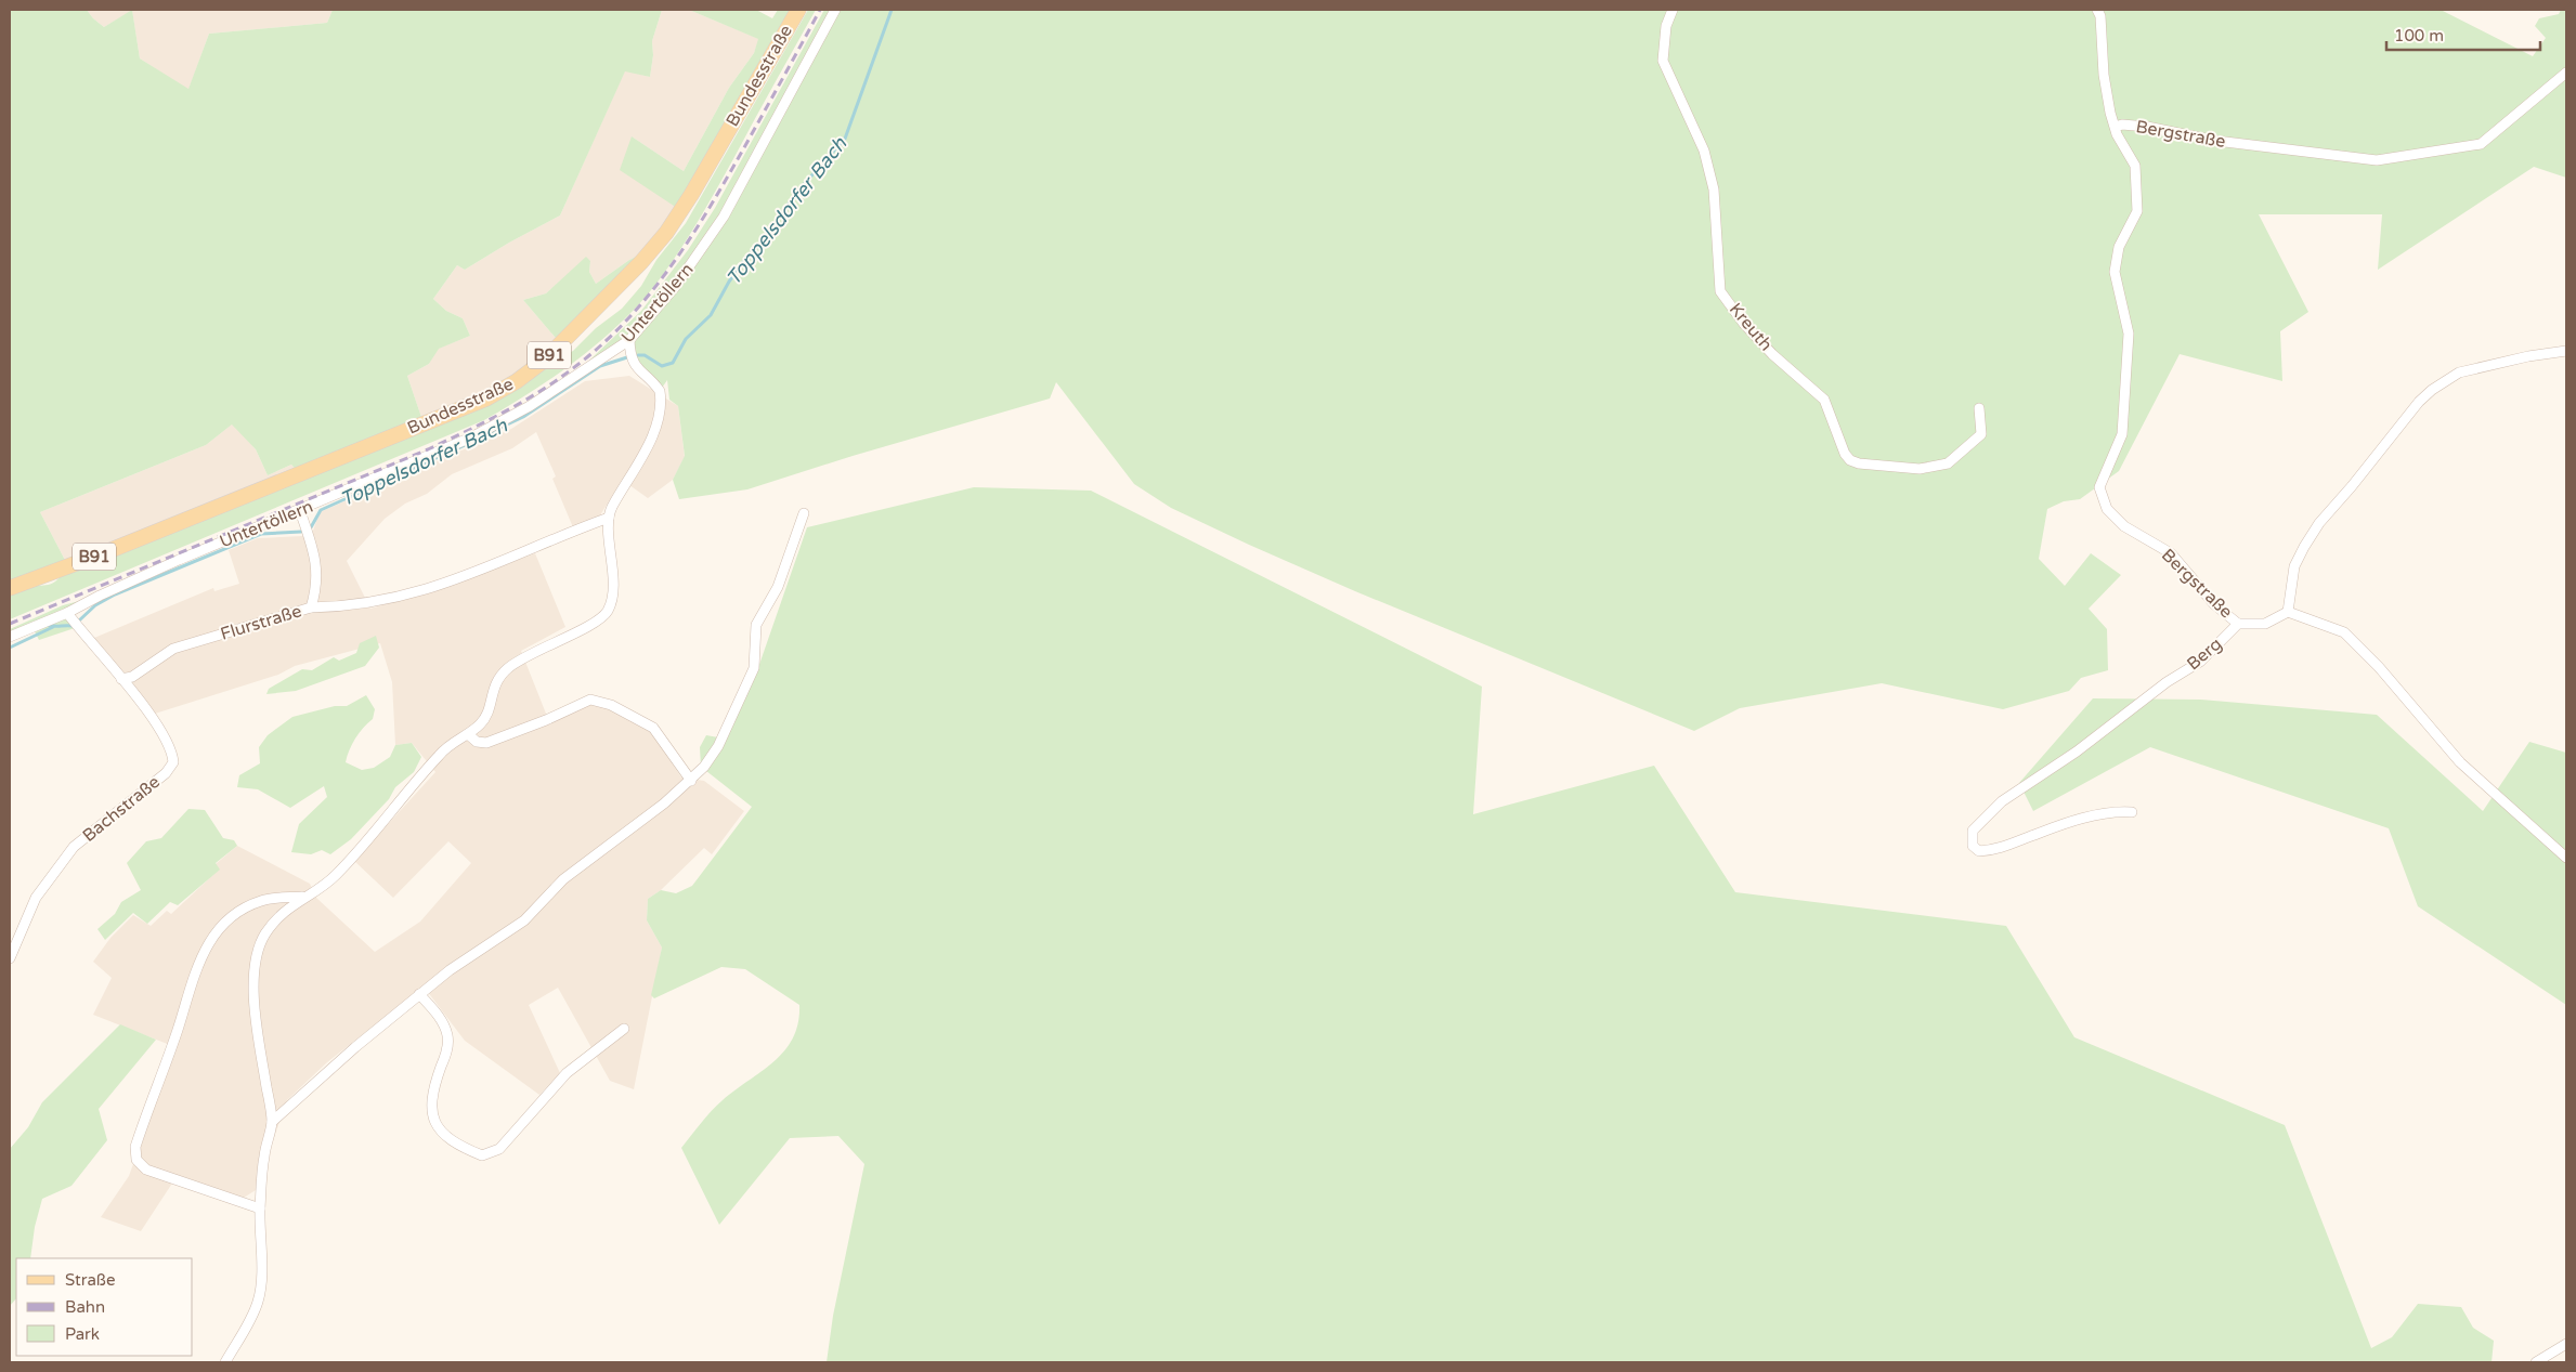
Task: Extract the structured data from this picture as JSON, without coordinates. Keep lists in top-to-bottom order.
{
  "streets": {
    "main road": ["Bundesstraße", "B91"],
    "street": [
      "Bergstraße",
      "Untertöllern",
      "Kreuth",
      "Flurstraße",
      "Berg",
      "Bachstraße"
    ]
  },
  "crossings": [
    ["Bergstraße", "Berg"],
    ["Untertöllern", "Flurstraße"],
    ["Untertöllern", "Bachstraße"],
    ["Flurstraße", "Bachstraße"]
  ],
  "water": ["Toppelsdorfer Bach"],
  "legend": ["Straße", "Bahn", "Park"],
  "scale_bar": "100 m"
}
